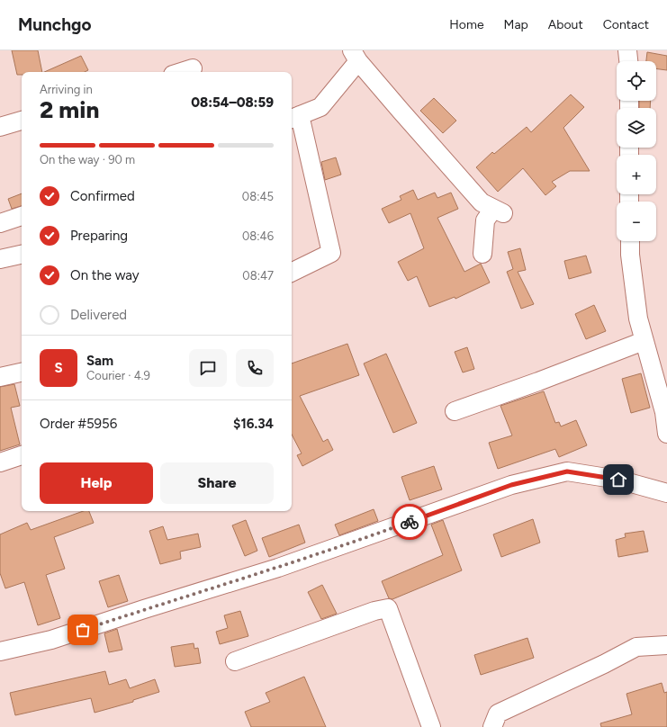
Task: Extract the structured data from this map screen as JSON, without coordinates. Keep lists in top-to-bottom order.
{
  "page": {
    "header": "Munchgo",
    "nav": [
      "Home",
      "Map",
      "About",
      "Contact"
    ],
    "map_buttons": ["+", "−"],
    "heading": ["2 min", "Arriving in", "08:54–08:59"],
    "panel": [
      "Sam",
      "Courier · 4.9",
      "Order #5956",
      "$16.34"
    ],
    "bar": "On the way · 90 m",
    "list": [
      ["Confirmed", "08:45"],
      ["Preparing", "08:46"],
      ["On the way", "08:47"],
      "Delivered"
    ],
    "round": "S",
    "buttons": ["Help", "Share"]
  }
}
